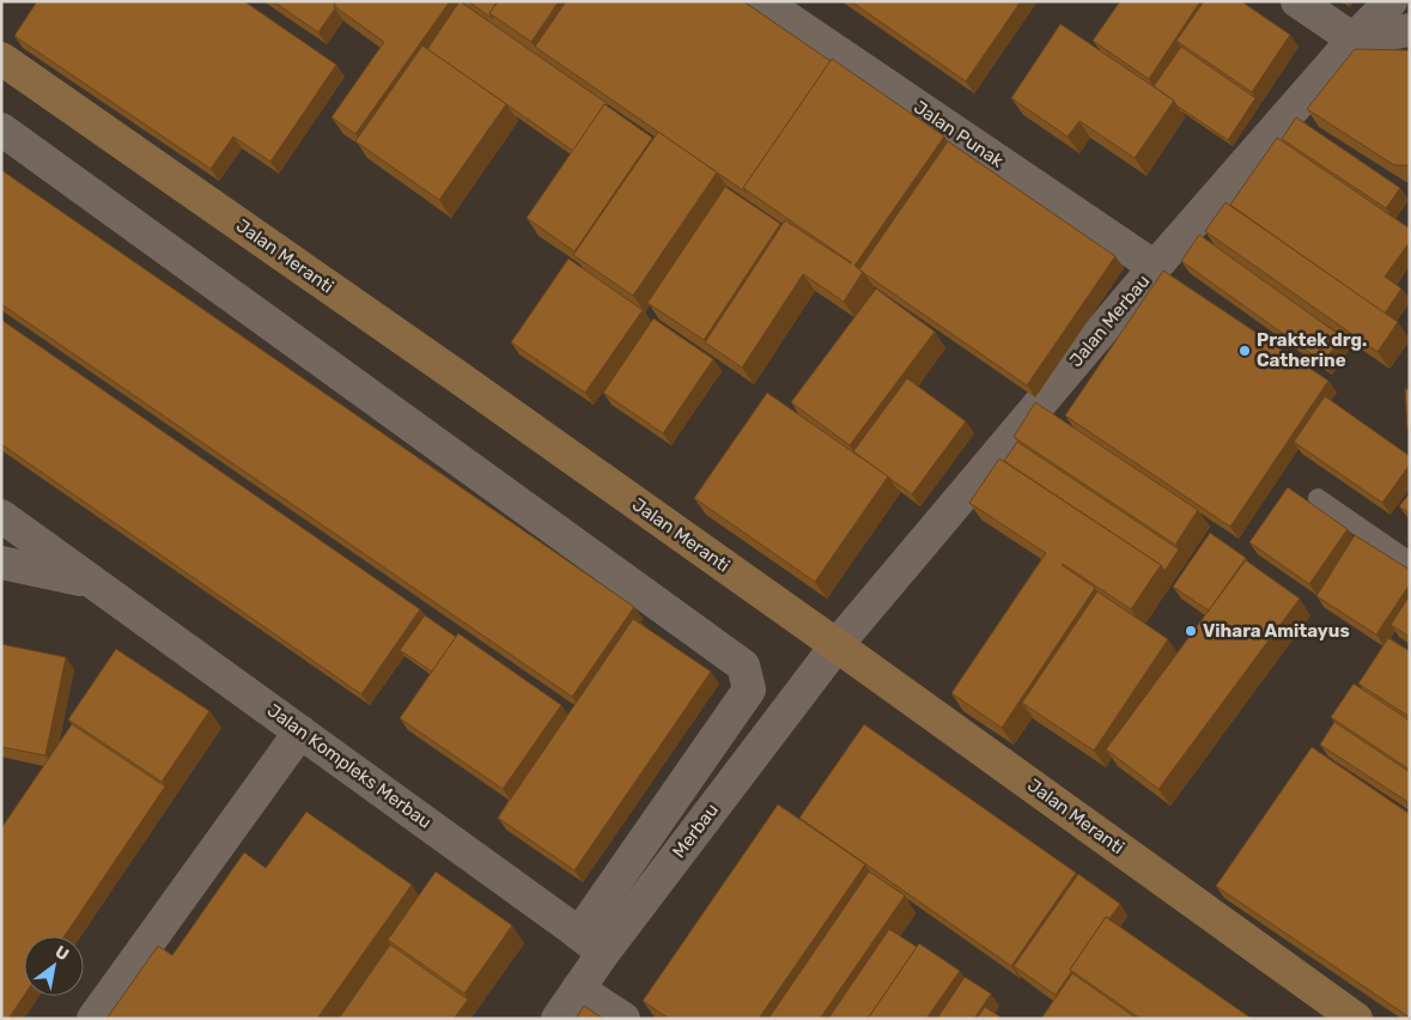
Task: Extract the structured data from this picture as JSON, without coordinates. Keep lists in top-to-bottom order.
{
  "streets": {
    "street": [
      "Jalan Punak",
      "Jalan Meranti",
      "Jalan Merbau",
      "Jalan Kompleks Merbau",
      "Merbau"
    ]
  },
  "crossings": [
    ["Jalan Punak", "Jalan Merbau"],
    ["Jalan Meranti", "Jalan Merbau"],
    ["Jalan Meranti", "Merbau"],
    ["Jalan Merbau", "Merbau"],
    ["Jalan Kompleks Merbau", "Merbau"]
  ],
  "places": ["Praktek drg. Catherine", "Vihara Amitayus"],
  "north": "top right"
}
